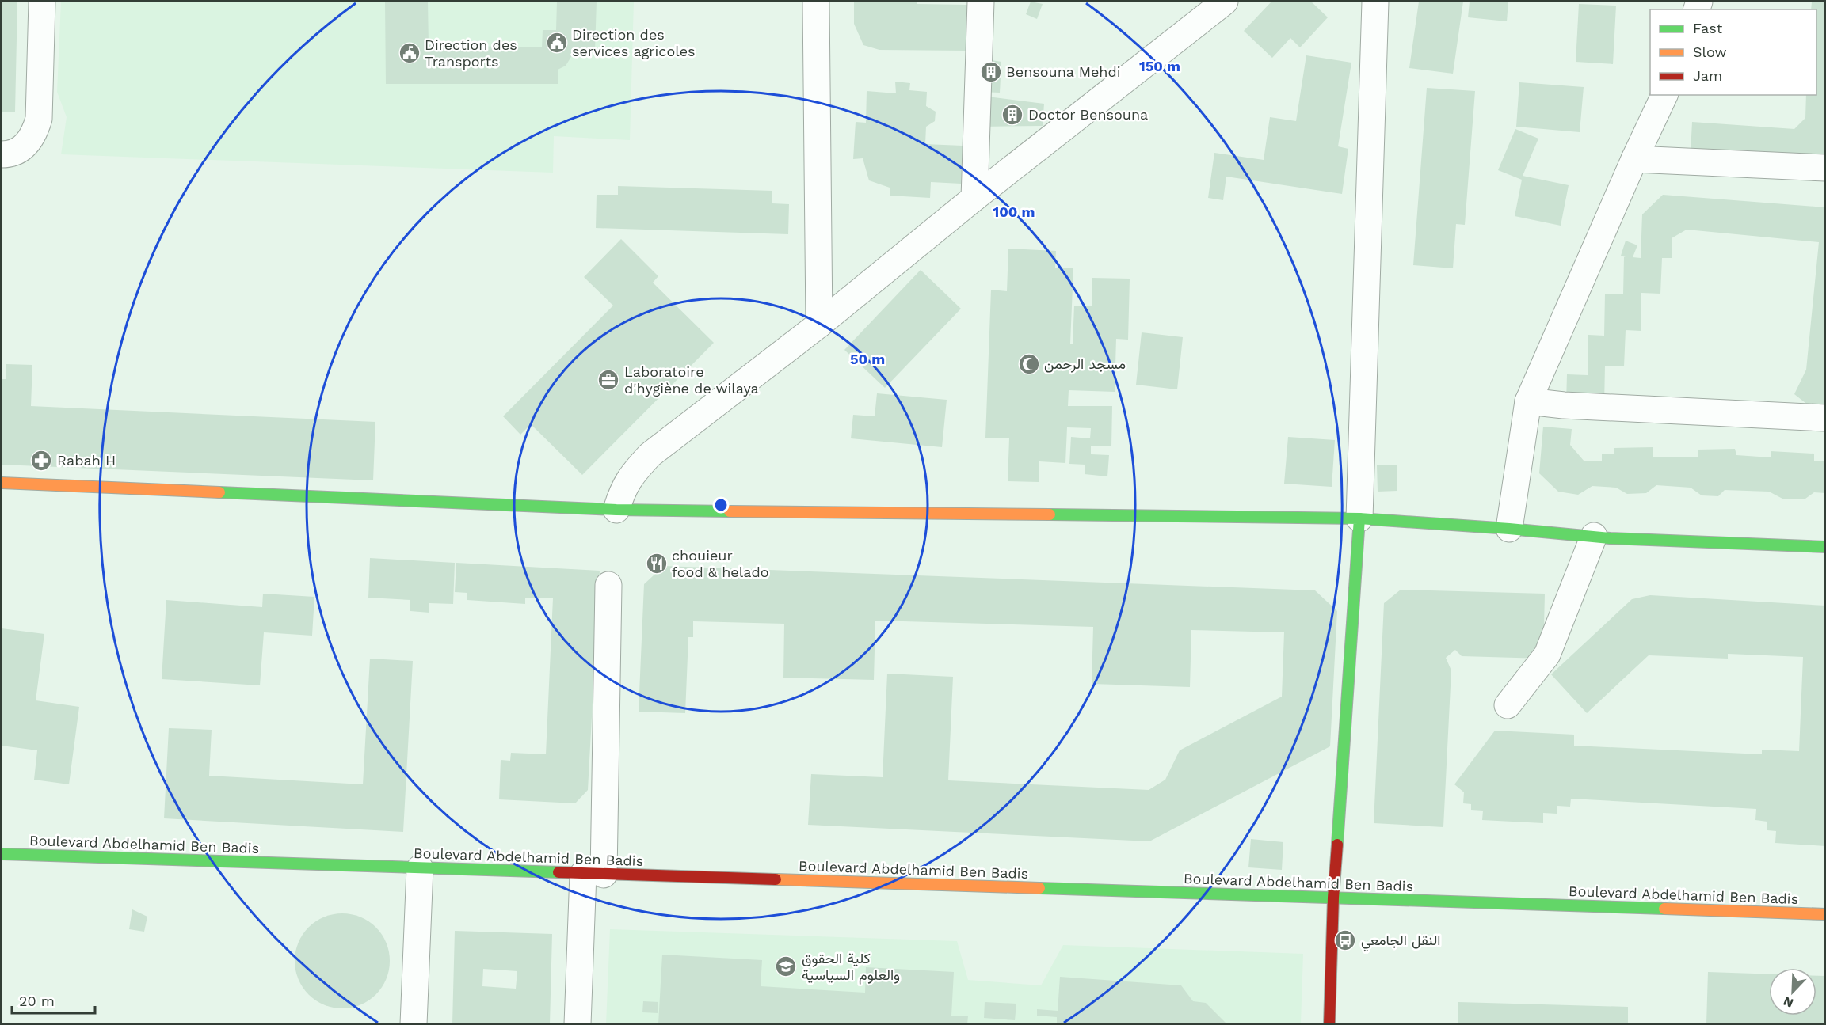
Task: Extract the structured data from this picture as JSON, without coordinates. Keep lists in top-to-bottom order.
{
  "streets": {
    "main road": ["Boulevard Abdelhamid Ben Badis"]
  },
  "places": {
    "public building": ["Direction des services agricoles", "Direction des Transports"],
    "building": ["Bensouna Mehdi", "Doctor Bensouna"],
    "mosque": ["مسجد الرحمن"],
    "office": ["Laboratoire d'hygiène de wilaya"],
    "pharmacy": ["Rabah H"],
    "restaurant": ["chouieur food & helado"],
    "bus stop": ["النقل الجامعي"],
    "school or university": ["كلية الحقوق والعلوم السياسية"]
  },
  "legend": ["Fast", "Slow", "Jam"],
  "scale_bar": "20 m",
  "north": "bottom left",
  "rings": ["150 m", "100 m", "50 m"]
}
